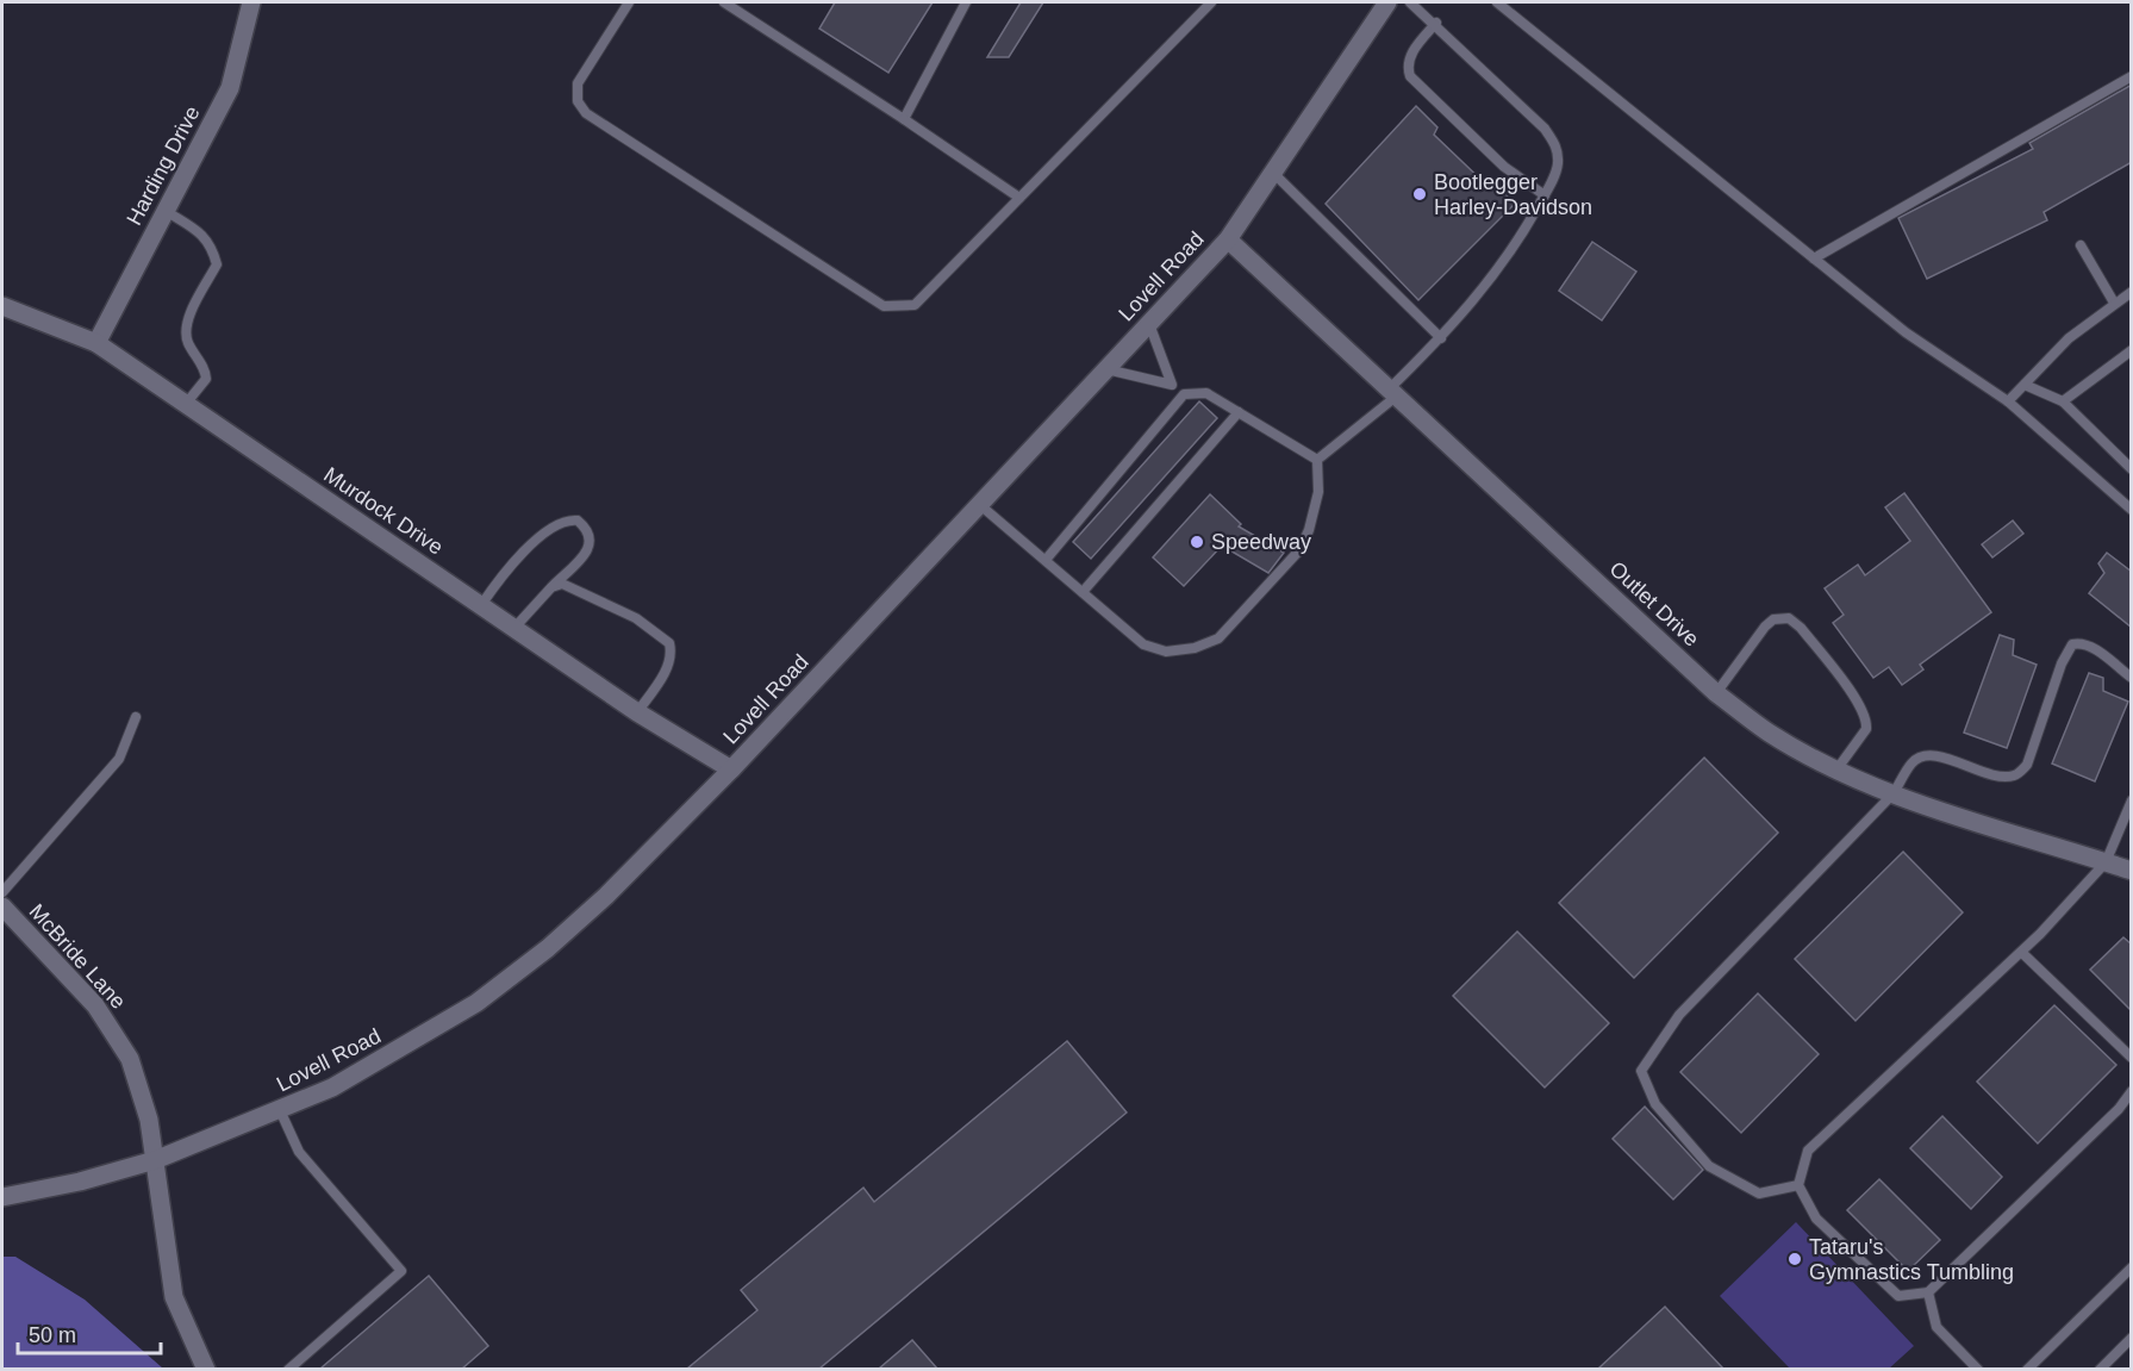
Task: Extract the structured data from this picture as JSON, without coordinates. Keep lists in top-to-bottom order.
{
  "streets": {
    "main road": [
      "Harding Drive",
      "Lovell Road",
      "Murdock Drive",
      "Outlet Drive",
      "McBride Lane"
    ]
  },
  "crossings": [
    ["Harding Drive", "Murdock Drive"],
    ["Lovell Road", "Murdock Drive"],
    ["Lovell Road", "Outlet Drive"],
    ["Lovell Road", "McBride Lane"]
  ],
  "places": ["Bootlegger Harley-Davidson", "Speedway", "Tataru's Gymnastics Tumbling"],
  "scale_bar": "50 m"
}
